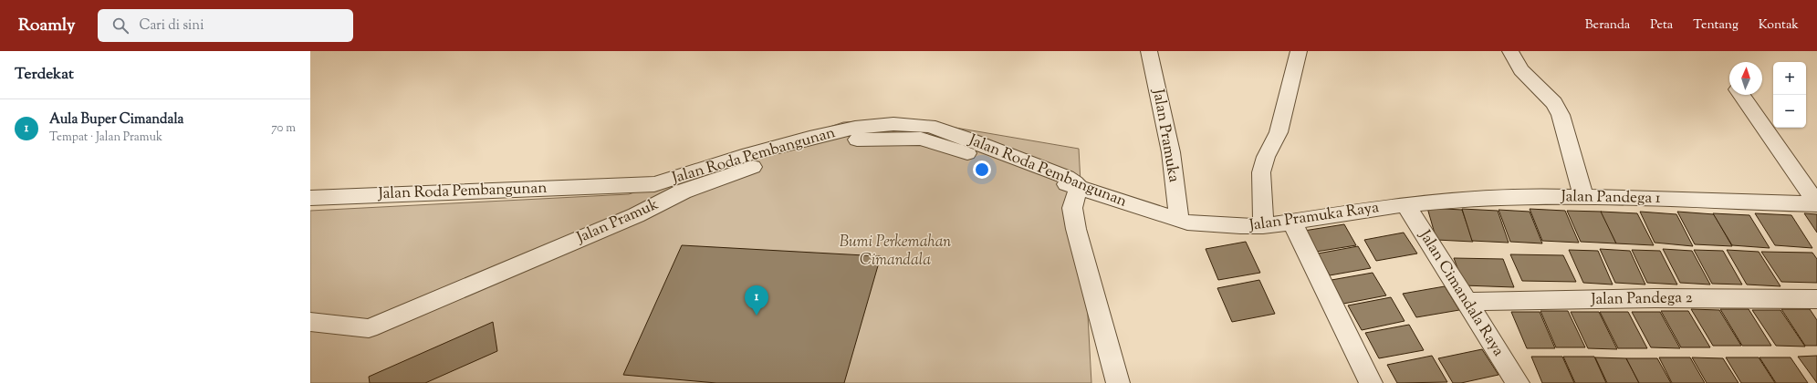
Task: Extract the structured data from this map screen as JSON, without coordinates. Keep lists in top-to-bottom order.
{
  "streets": {
    "street": [
      "Jalan Pramuka",
      "Jalan Roda Pembangunan",
      "Jalan Pandega 1",
      "Jalan Pramuka Raya",
      "Jalan Pramuk",
      "Jalan Cimandala Raya",
      "Jalan Pandega 2"
    ]
  },
  "crossings": [
    ["Jalan Pramuka", "Jalan Roda Pembangunan"],
    ["Jalan Pramuka", "Jalan Pramuka Raya"],
    ["Jalan Roda Pembangunan", "Jalan Pramuka Raya"],
    ["Jalan Roda Pembangunan", "Jalan Pramuk"],
    ["Jalan Pandega 1", "Jalan Pramuka Raya"],
    ["Jalan Pandega 1", "Jalan Cimandala Raya"],
    ["Jalan Pramuka Raya", "Jalan Cimandala Raya"],
    ["Jalan Cimandala Raya", "Jalan Pandega 2"]
  ],
  "parks": ["Bumi Perkemahan Cimandala"],
  "north": "top",
  "page": {
    "header": "Roamly",
    "search": "Cari di sini",
    "nav": [
      "Beranda",
      "Peta",
      "Tentang",
      "Kontak"
    ],
    "heading": "Terdekat",
    "map_buttons": ["+", "−"],
    "list": [
      {
        "mark": "1",
        "name": "Aula Buper Cimandala",
        "note": "Tempat · Jalan Pramuk",
        "value": "70 m"
      }
    ],
    "pins": "1"
  }
}
